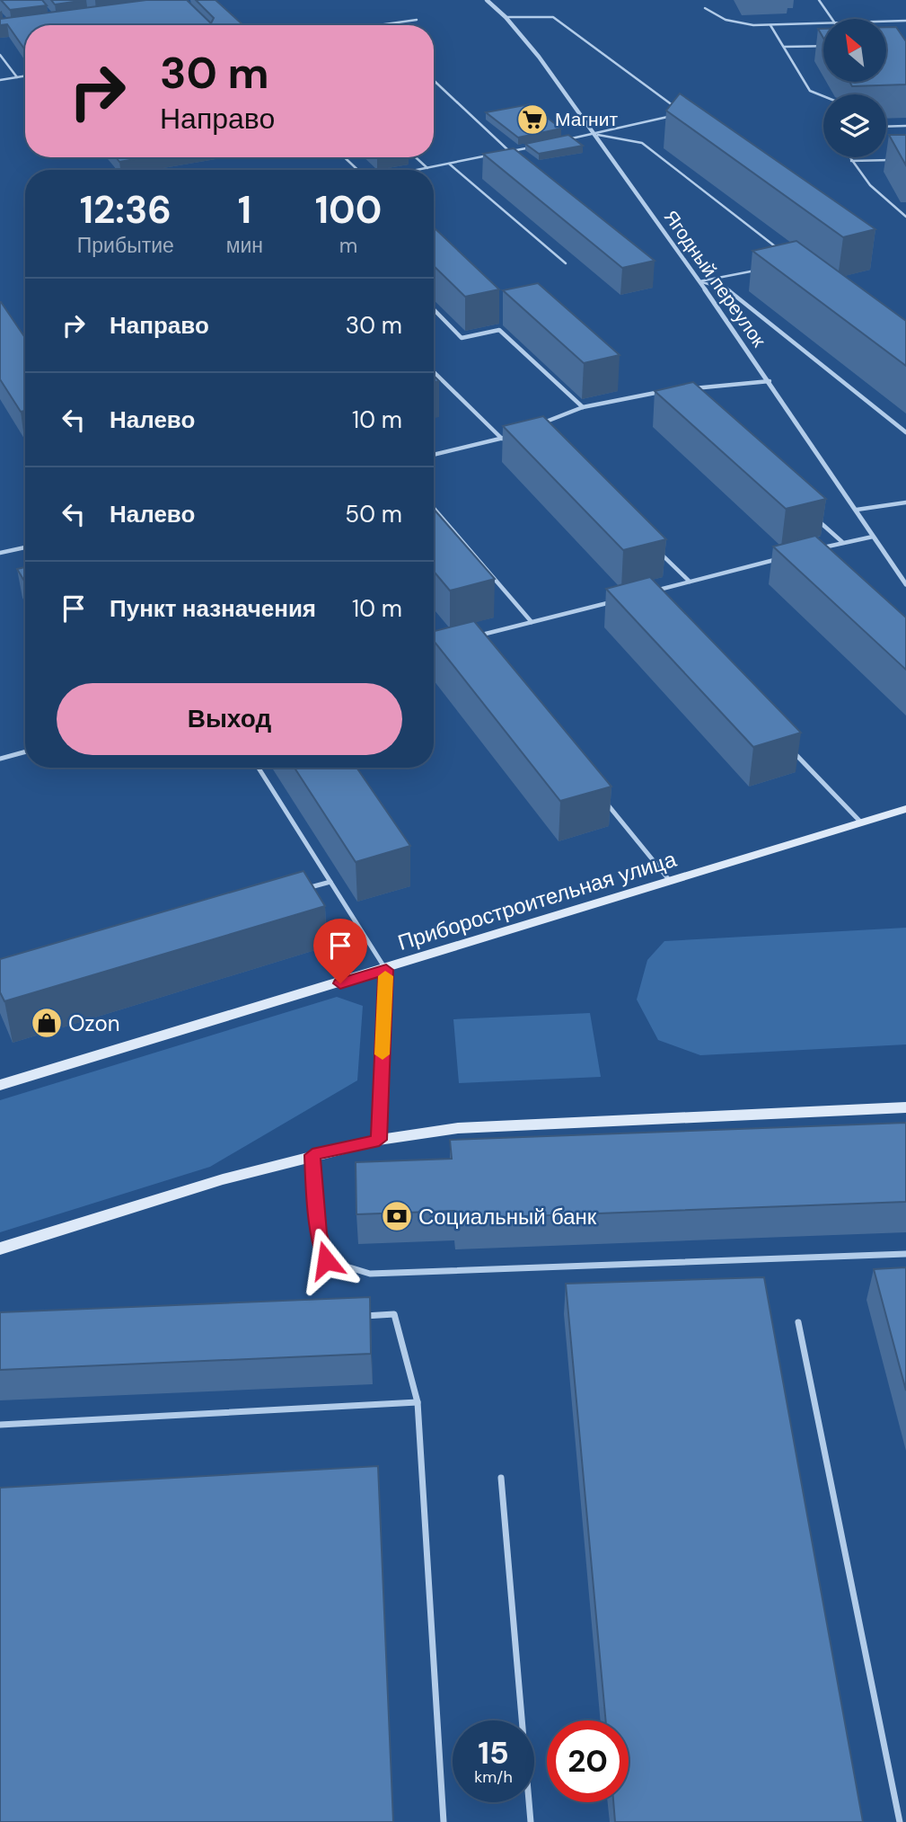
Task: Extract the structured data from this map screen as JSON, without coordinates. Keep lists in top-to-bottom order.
{
  "streets": {
    "main road": ["Приборостроительная улица"],
    "street": ["Ягодный переулок"]
  },
  "places": {
    "supermarket": ["Магнит"],
    "shop": ["Ozon"],
    "bank": ["Социальный банк"]
  },
  "north": "top left",
  "page": {
    "turn": ["30 m", "Направо"],
    "eta": [
      "12:36",
      "Прибытие",
      "1",
      "мин",
      "100",
      "m"
    ],
    "list": [
      {
        "name": "Направо",
        "value": "30 m"
      },
      {
        "name": "Налево",
        "value": "10 m"
      },
      {
        "name": "Налево",
        "value": "50 m"
      },
      {
        "name": "Пункт назначения",
        "value": "10 m"
      }
    ],
    "buttons": "Выход",
    "speed": "15 km/h",
    "limit": "20"
  }
}
